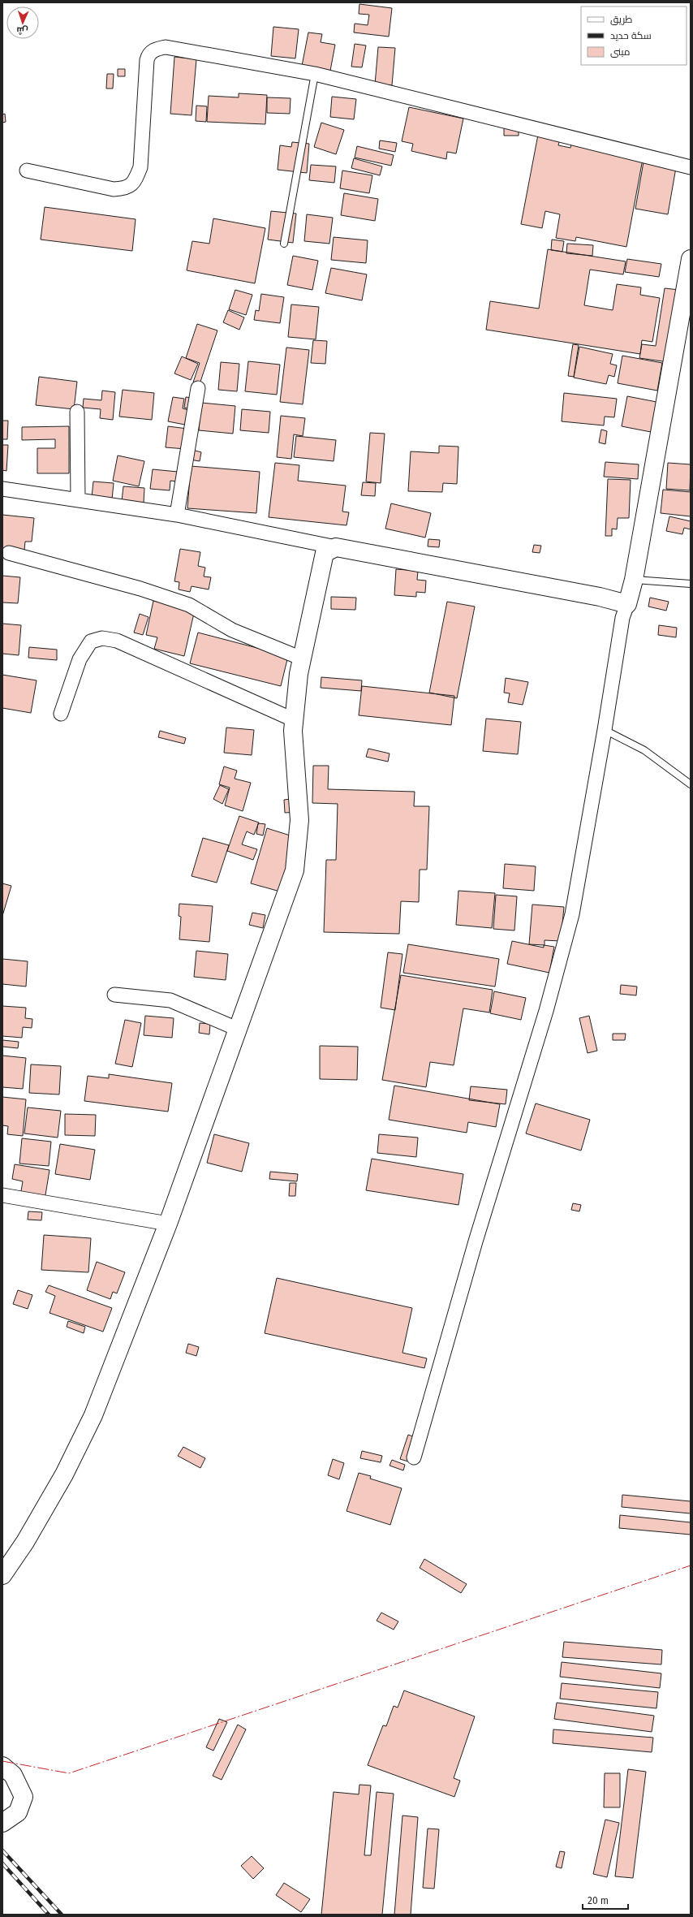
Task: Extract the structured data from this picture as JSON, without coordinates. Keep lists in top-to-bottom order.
{
  "legend": ["طريق", "سكة حديد", "مبنى"],
  "scale_bar": "20 m",
  "north": "bottom"
}
